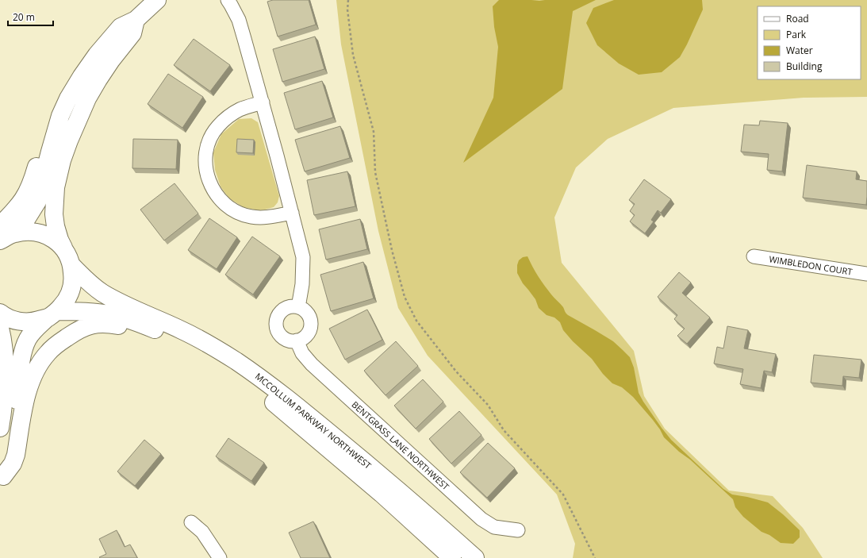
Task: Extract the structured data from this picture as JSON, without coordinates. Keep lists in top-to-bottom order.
{
  "streets": {
    "street": ["WIMBLEDON COURT", "MCCOLLUM PARKWAY NORTHWEST", "BENTGRASS LANE NORTHWEST"]
  },
  "legend": [
    "Road",
    "Park",
    "Water",
    "Building"
  ],
  "scale_bar": "20 m"
}
